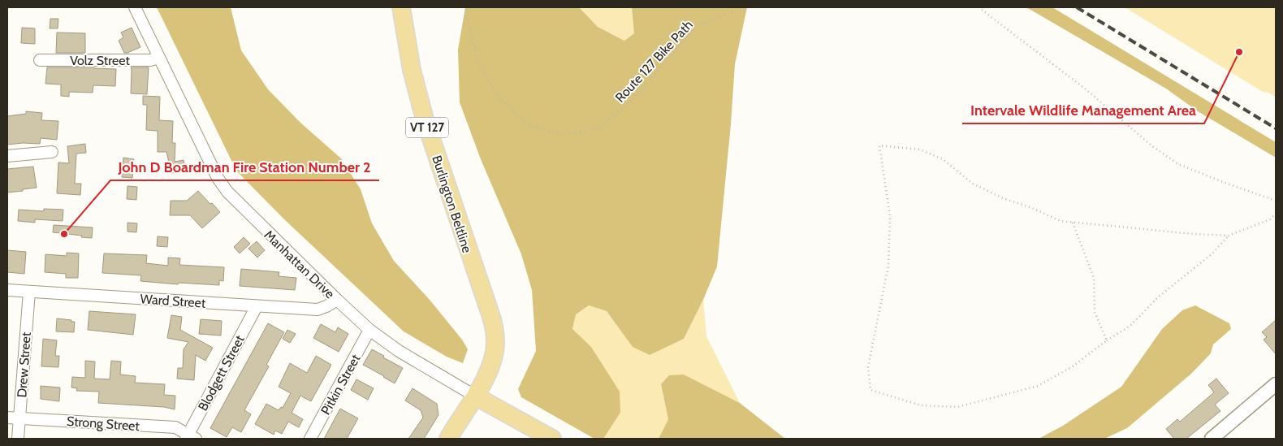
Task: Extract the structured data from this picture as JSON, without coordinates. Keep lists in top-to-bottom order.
{
  "streets": {
    "main road": ["VT 127", "Burlington Beltline", "Manhattan Drive"],
    "street": [
      "Volz Street",
      "Ward Street",
      "Drew Street",
      "Blodgett Street",
      "Pitkin Street",
      "Strong Street"
    ],
    "path": ["Route 127 Bike Path"]
  },
  "crossings": [
    ["Volz Street", "Manhattan Drive"],
    ["VT 127", "Burlington Beltline"],
    ["VT 127", "Manhattan Drive"],
    ["Burlington Beltline", "Manhattan Drive"],
    ["Manhattan Drive", "Ward Street"],
    ["Manhattan Drive", "Pitkin Street"],
    ["Ward Street", "Drew Street"],
    ["Ward Street", "Blodgett Street"],
    ["Drew Street", "Strong Street"],
    ["Blodgett Street", "Strong Street"]
  ],
  "places": ["Intervale Wildlife Management Area", "John D Boardman Fire Station Number 2"]
}
